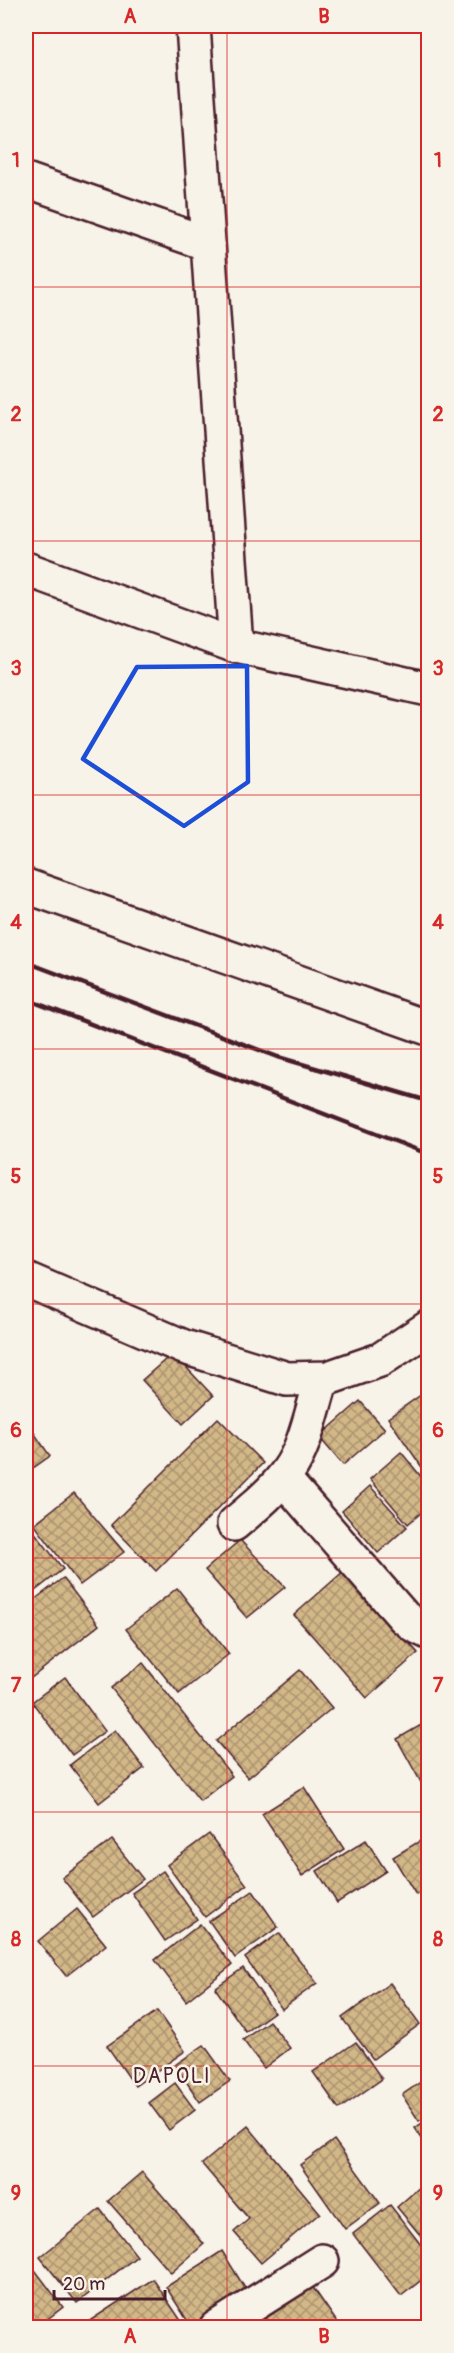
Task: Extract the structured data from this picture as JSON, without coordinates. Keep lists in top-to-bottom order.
{
  "districts": ["DAPOLI"],
  "scale_bar": "20 m",
  "grid": {
    "columns": ["A", "B"],
    "rows": [
      "1",
      "2",
      "3",
      "4",
      "5",
      "6",
      "7",
      "8",
      "9"
    ]
  }
}
